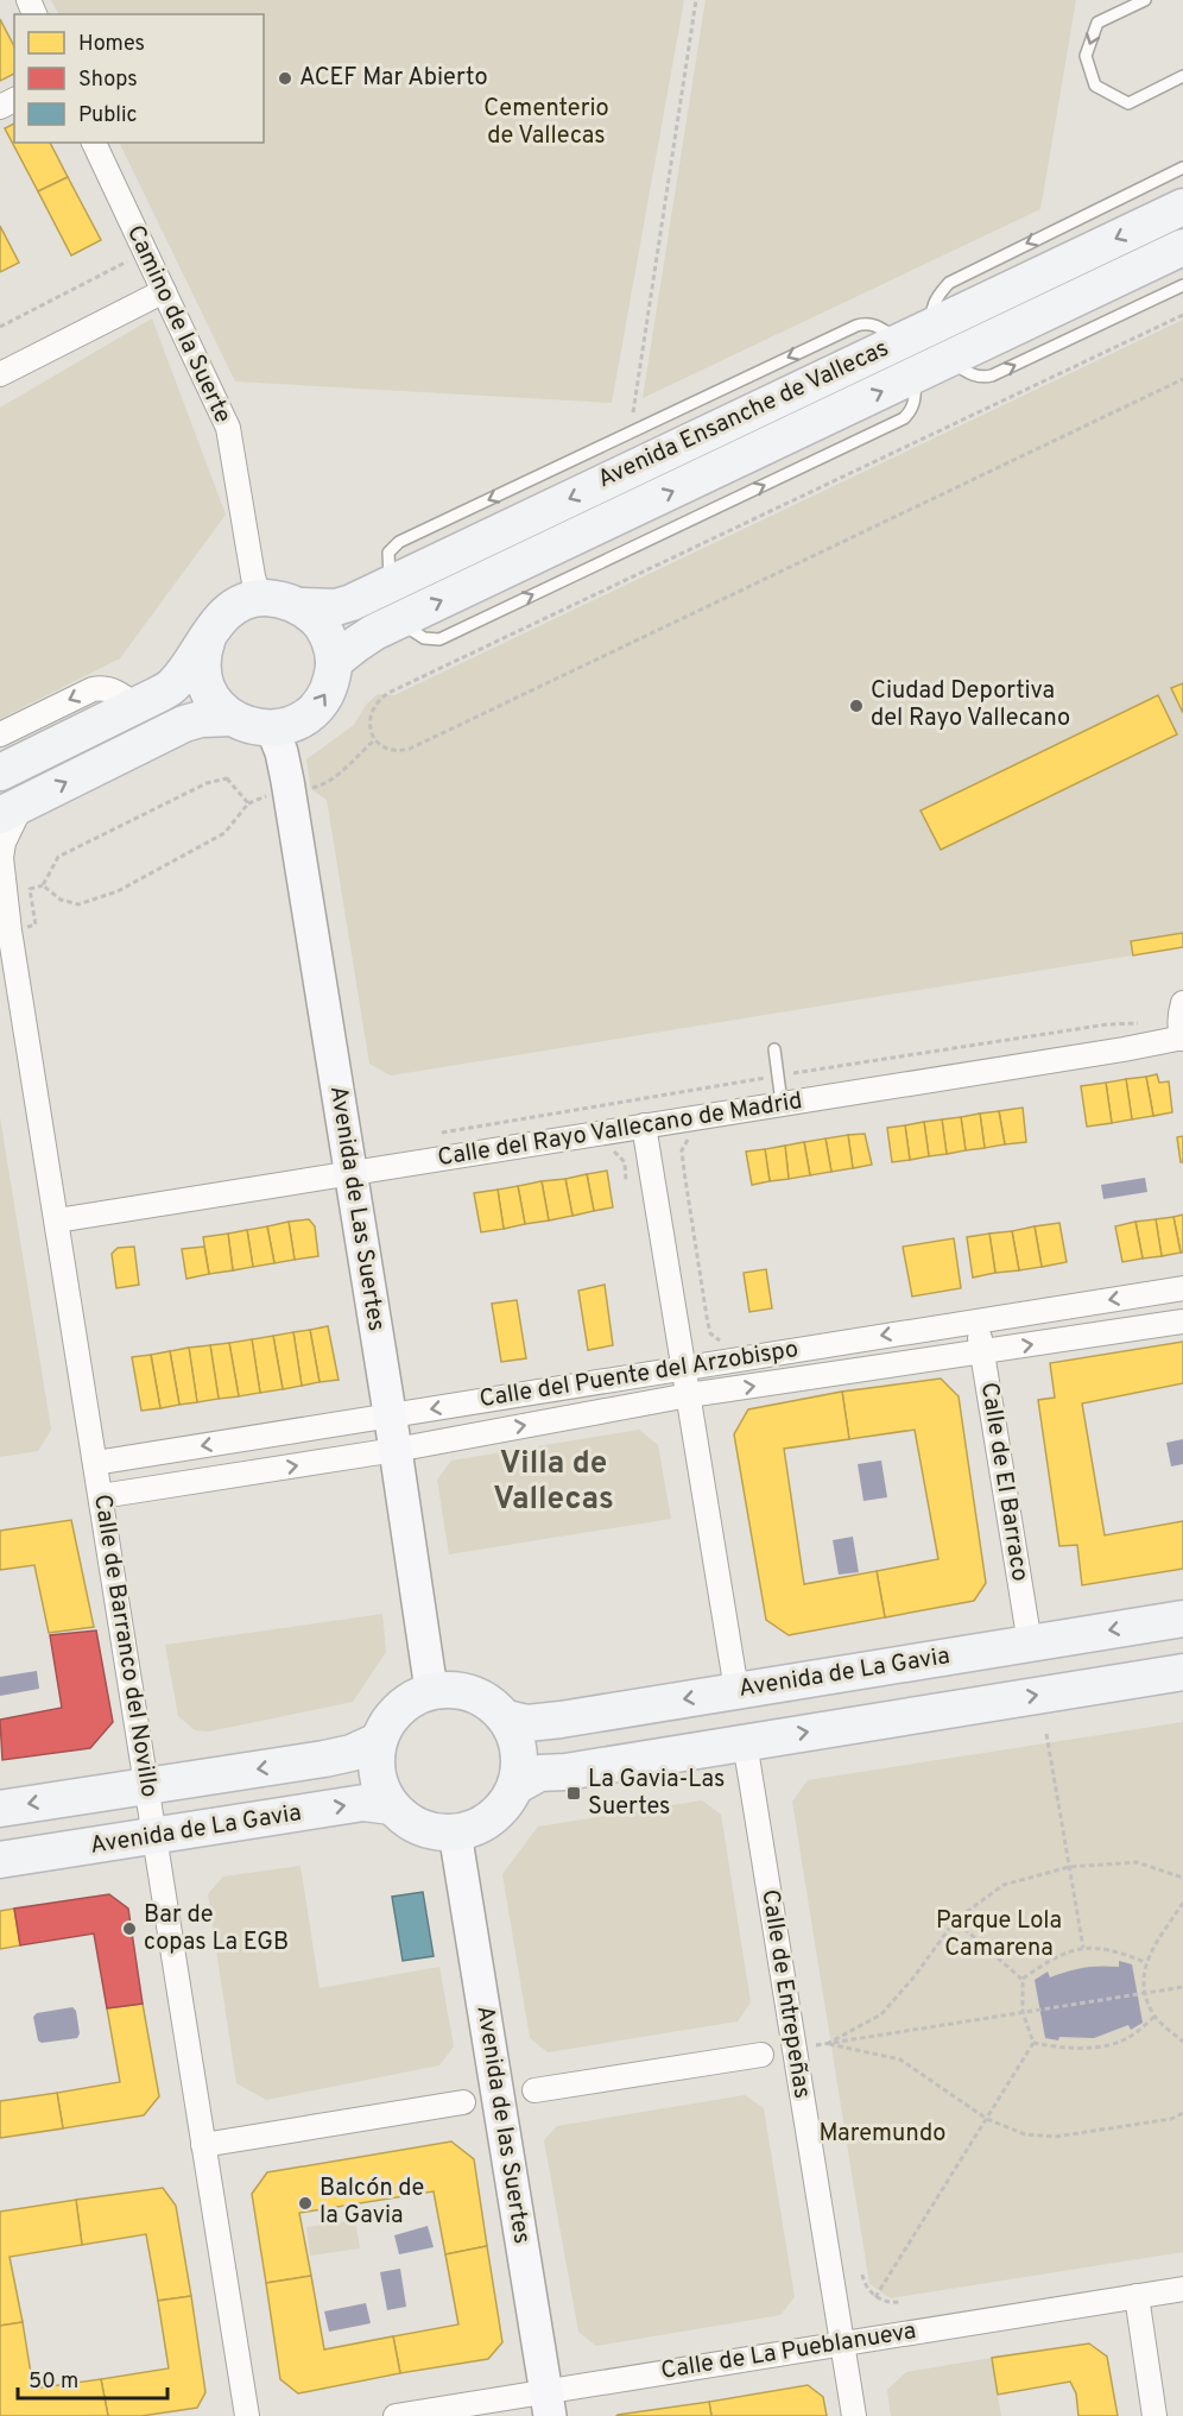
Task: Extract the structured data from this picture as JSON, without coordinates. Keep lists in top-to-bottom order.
{
  "streets": {
    "main road": [
      "Avenida Ensanche de Vallecas",
      "Avenida de Las Suertes",
      "Avenida de La Gavia",
      "Avenida de las Suertes"
    ],
    "street": [
      "Camino de la Suerte",
      "Calle del Rayo Vallecano de Madrid",
      "Calle del Puente del Arzobispo",
      "Calle de El Barraco",
      "Calle de Barranco del Novillo",
      "Calle de Entrepeñas",
      "Calle de La Pueblanueva"
    ]
  },
  "crossings": [
    ["Camino de la Suerte", "Avenida Ensanche de Vallecas"],
    ["Camino de la Suerte", "Avenida de Las Suertes"],
    ["Avenida Ensanche de Vallecas", "Avenida de Las Suertes"],
    ["Calle del Rayo Vallecano de Madrid", "Avenida de Las Suertes"],
    ["Calle del Rayo Vallecano de Madrid", "Calle de Barranco del Novillo"],
    ["Avenida de Las Suertes", "Calle del Puente del Arzobispo"],
    ["Avenida de Las Suertes", "Avenida de La Gavia"],
    ["Avenida de Las Suertes", "Avenida de las Suertes"],
    ["Calle del Puente del Arzobispo", "Calle de El Barraco"],
    ["Calle del Puente del Arzobispo", "Calle de Barranco del Novillo"],
    ["Calle de El Barraco", "Avenida de La Gavia"],
    ["Calle de Barranco del Novillo", "Avenida de La Gavia"],
    ["Avenida de La Gavia", "Avenida de las Suertes"],
    ["Calle de Entrepeñas", "Calle de La Pueblanueva"],
    ["Avenida de las Suertes", "Calle de La Pueblanueva"]
  ],
  "districts": ["Villa de Vallecas"],
  "parks": ["Cementerio de Vallecas", "Parque Lola Camarena", "Maremundo"],
  "places": {
    "other": [
      "ACEF Mar Abierto",
      "Ciudad Deportiva del Rayo Vallecano",
      "Bar de copas La EGB",
      "Balcón de la Gavia"
    ],
    "transit": ["La Gavia-Las Suertes"]
  },
  "legend": ["Homes", "Shops", "Public"],
  "scale_bar": "50 m"
}
